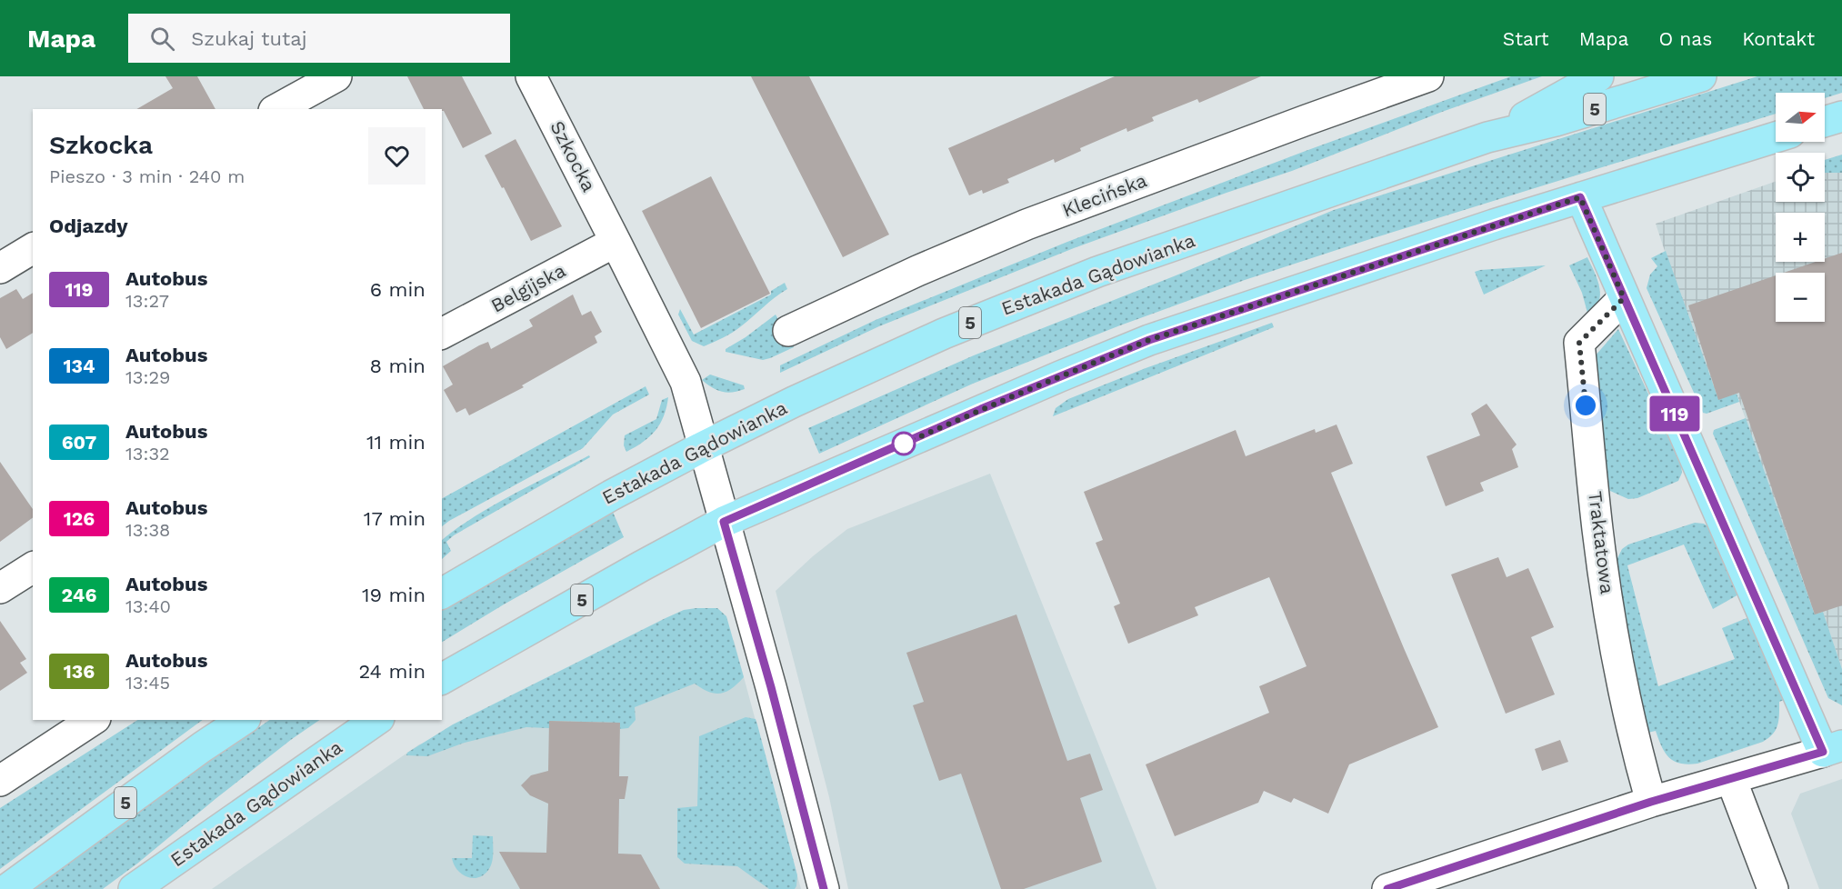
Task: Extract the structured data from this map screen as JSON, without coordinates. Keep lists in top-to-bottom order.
{
  "streets": {
    "main road": ["5", "Estakada Gądowianka"],
    "street": [
      "Szkocka",
      "Klecińska",
      "Belgijska",
      "Traktatowa"
    ]
  },
  "crossings": [
    ["5", "Szkocka"],
    ["Szkocka", "Estakada Gądowianka"],
    ["Szkocka", "Belgijska"]
  ],
  "lines": ["bus line 119"],
  "north": "right",
  "page": {
    "header": "Mapa",
    "search": "Szukaj tutaj",
    "nav": [
      "Start",
      "Mapa",
      "O nas",
      "Kontakt"
    ],
    "on_map": "119",
    "map_buttons": ["+", "−"],
    "heading": [
      ["Szkocka", "Pieszo · 3 min · 240 m"],
      "Odjazdy"
    ],
    "list": [
      {
        "mark": "119",
        "name": "Autobus",
        "note": "13:27",
        "value": "6 min"
      },
      {
        "mark": "134",
        "name": "Autobus",
        "note": "13:29",
        "value": "8 min"
      },
      {
        "mark": "607",
        "name": "Autobus",
        "note": "13:32",
        "value": "11 min"
      },
      {
        "mark": "126",
        "name": "Autobus",
        "note": "13:38",
        "value": "17 min"
      },
      {
        "mark": "246",
        "name": "Autobus",
        "note": "13:40",
        "value": "19 min"
      },
      {
        "mark": "136",
        "name": "Autobus",
        "note": "13:45",
        "value": "24 min"
      }
    ]
  }
}
